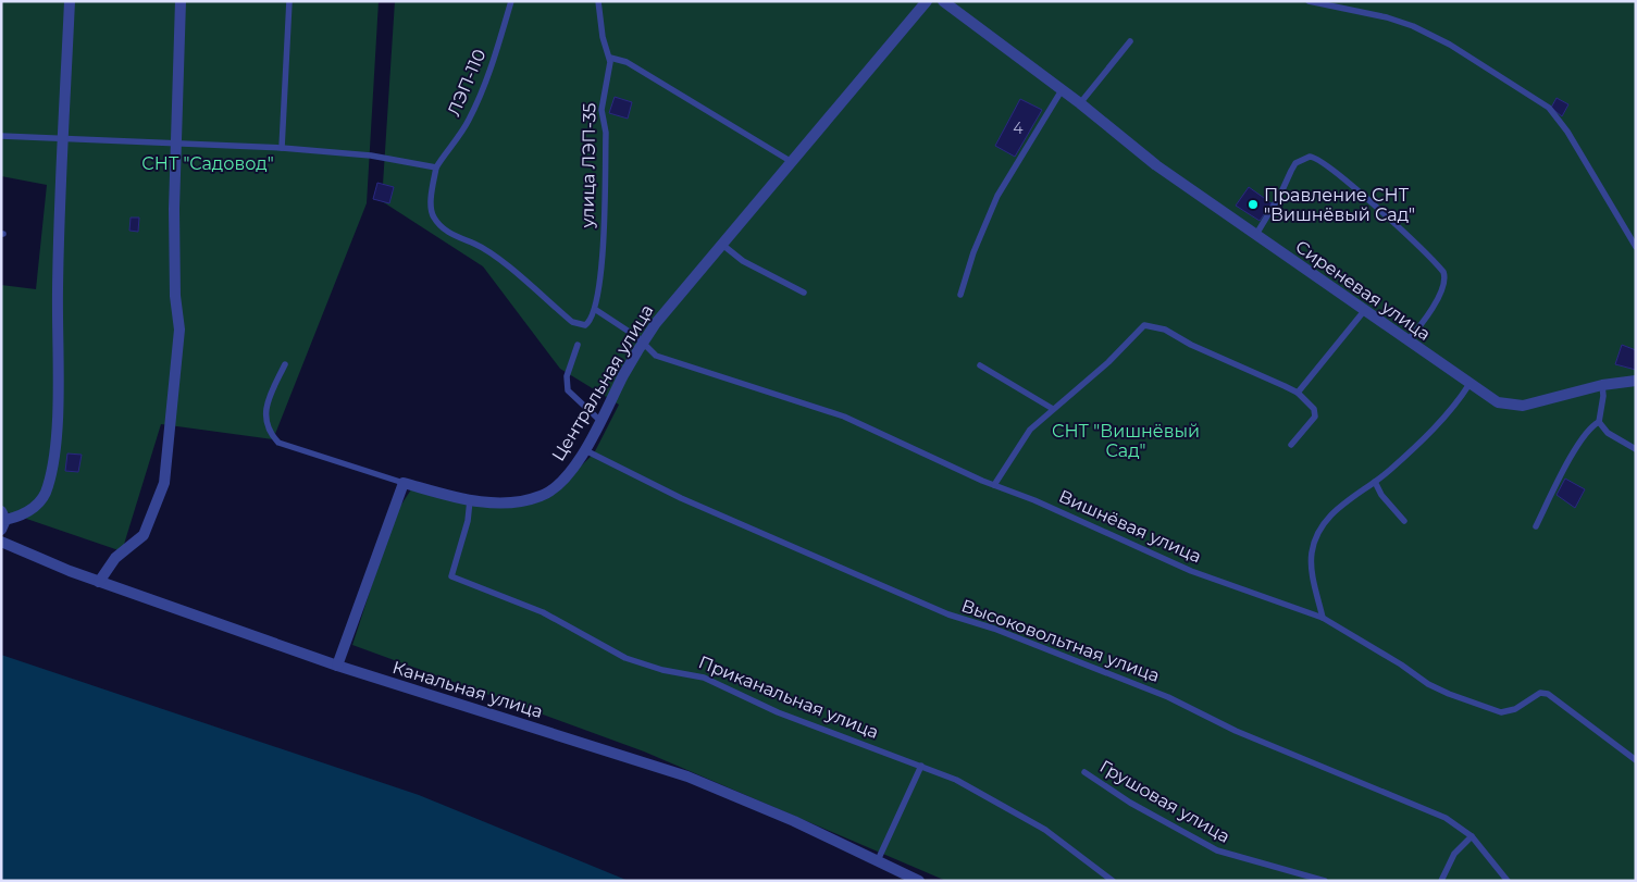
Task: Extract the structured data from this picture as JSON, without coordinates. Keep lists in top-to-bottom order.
{
  "streets": {
    "street": ["Сиреневая улица", "Центральная улица", "Канальная улица"],
    "lane": [
      "ЛЭП-110",
      "улица ЛЭП-35",
      "Вишнёвая улица",
      "Высоковольтная улица",
      "Приканальная улица",
      "Грушовая улица"
    ]
  },
  "crossings": [
    ["улица ЛЭП-35", "Вишнёвая улица"],
    ["Центральная улица", "Вишнёвая улица"],
    ["Центральная улица", "Высоковольтная улица"],
    ["Центральная улица", "Приканальная улица"]
  ],
  "parks": ["СНТ \"Садовод\"", "СНТ \"Вишнёвый Сад\""],
  "places": ["Правление СНТ \"Вишнёвый Сад\""],
  "house_numbers": ["4"]
}
